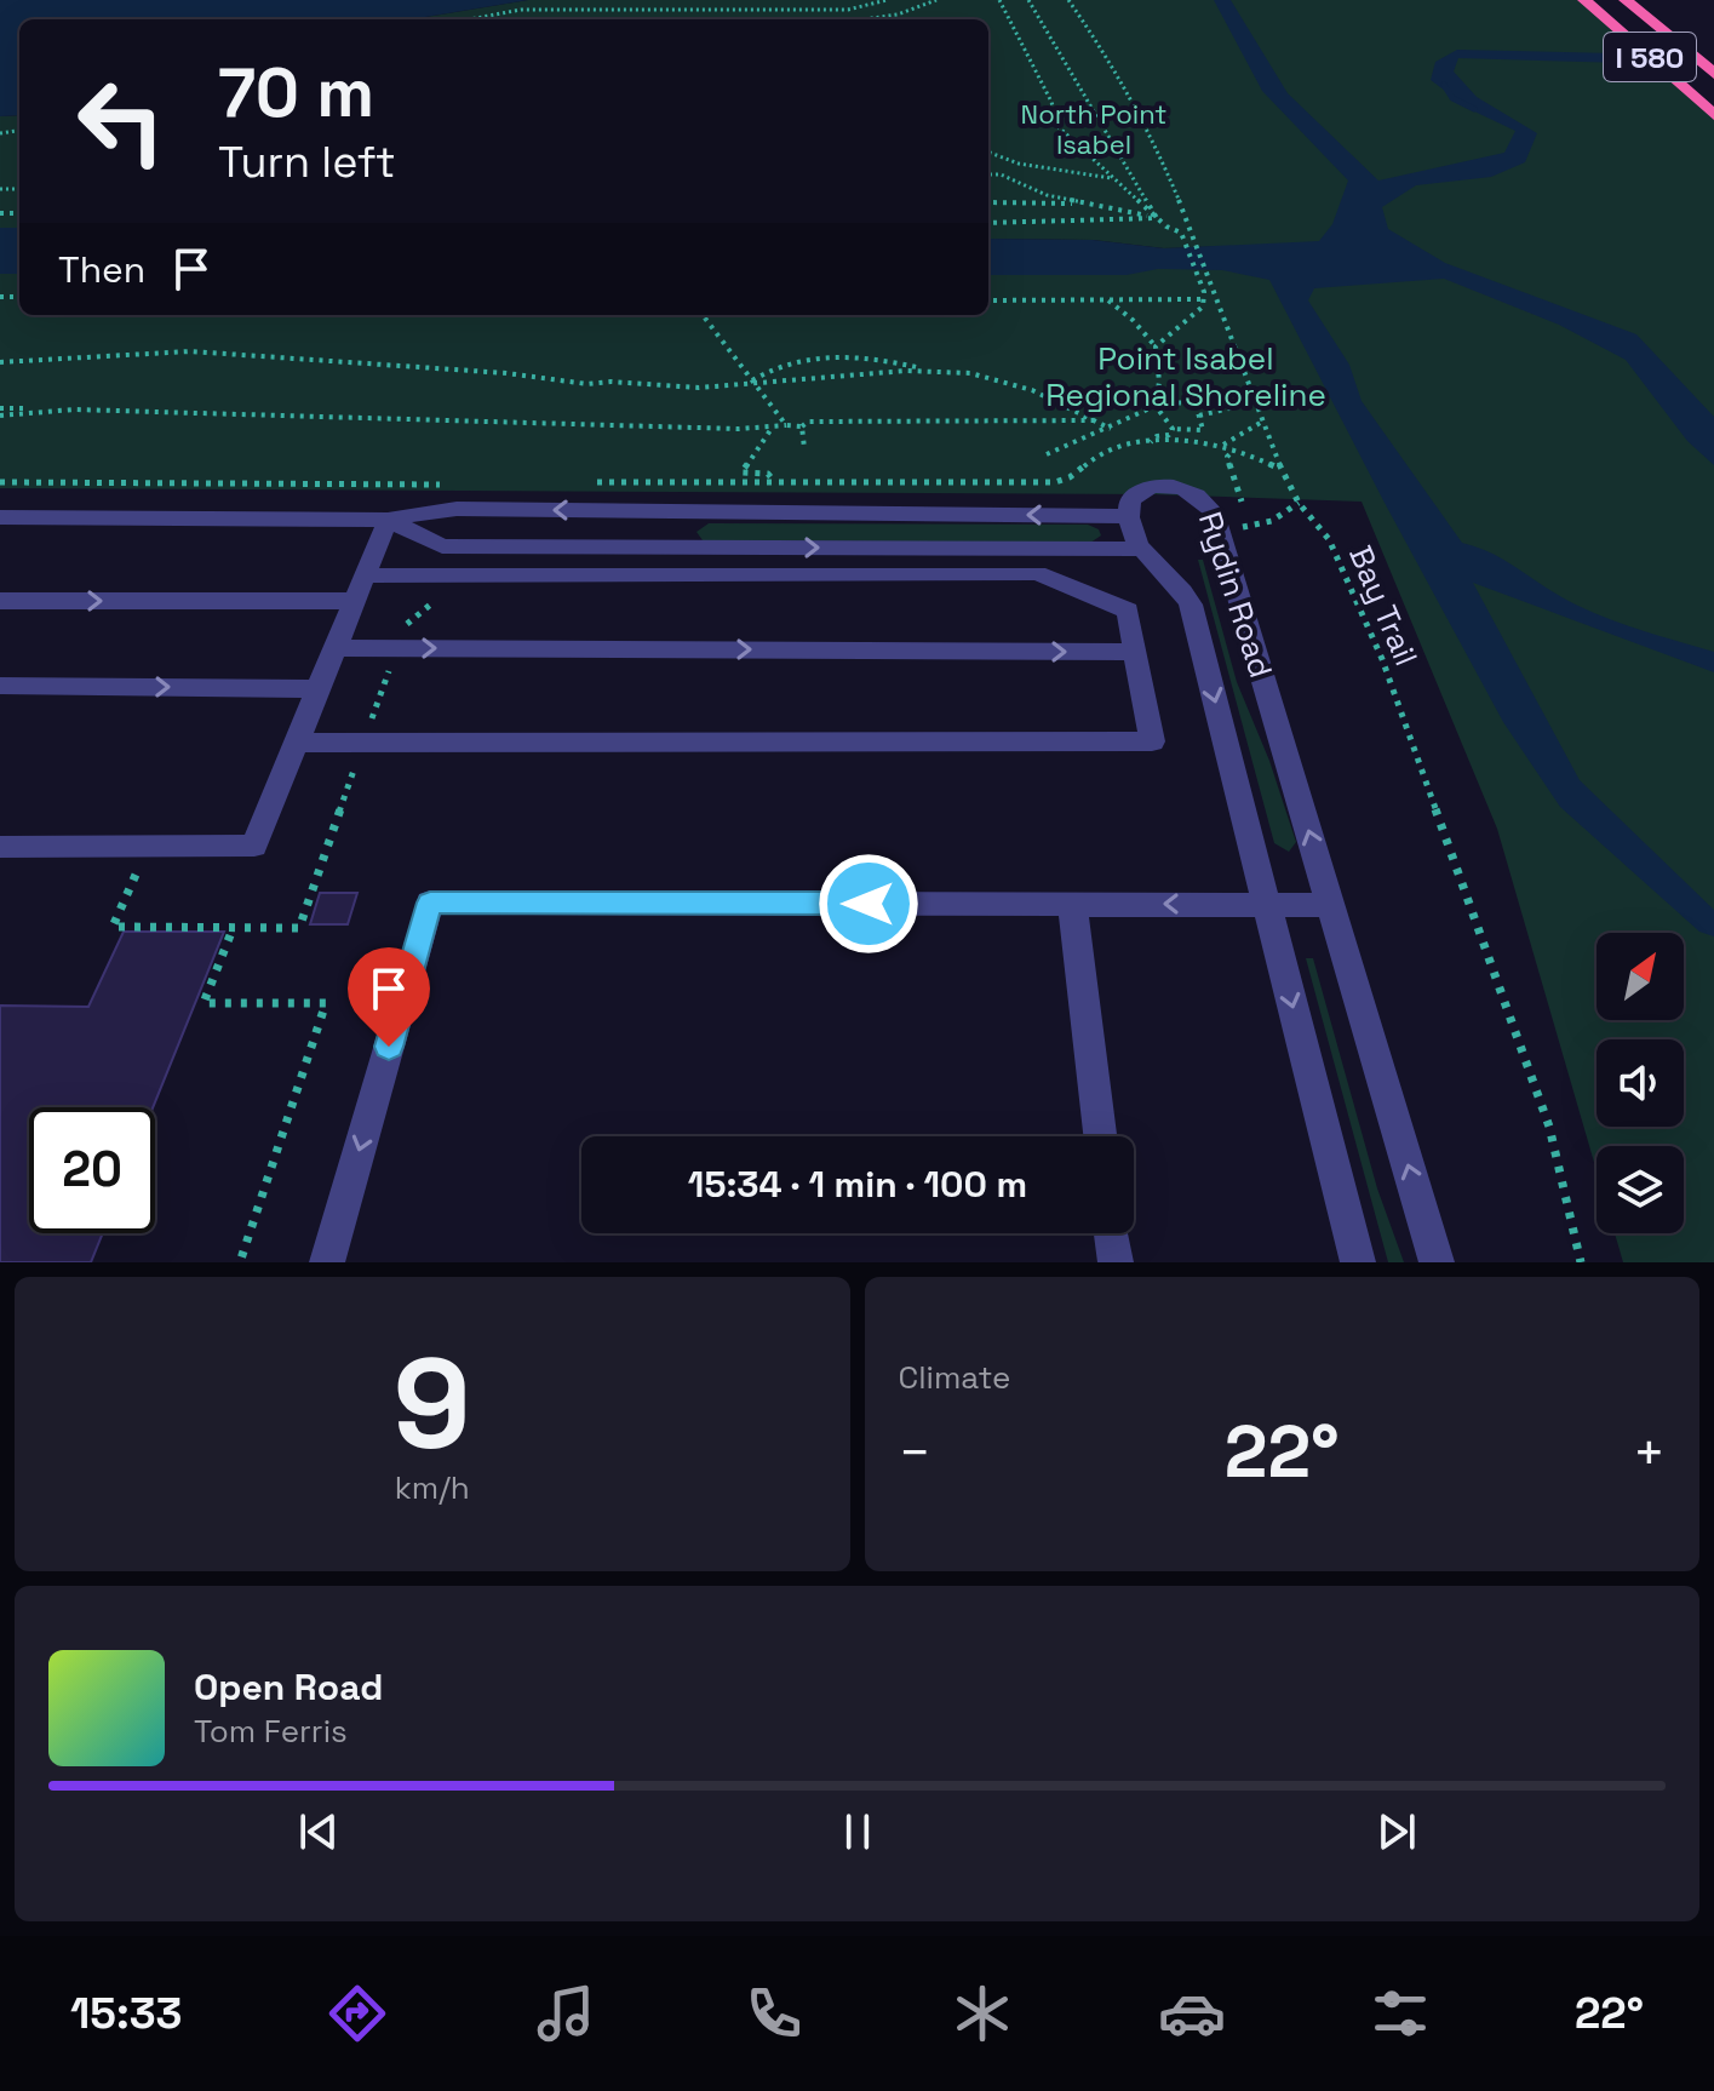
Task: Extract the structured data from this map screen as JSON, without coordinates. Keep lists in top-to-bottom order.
{
  "streets": {
    "highway": ["I 580"],
    "street": ["Rydin Road"],
    "path": ["Bay Trail"]
  },
  "parks": ["North Point Isabel", "Point Isabel Regional Shoreline"],
  "north": "top right",
  "page": {
    "turn": ["70 m", "Turn left"],
    "then": "Then",
    "limit": "20",
    "trip": "15:34 · 1 min · 100 m",
    "tile": [
      ["9", "km/h"],
      "Climate"
    ],
    "heat": ["−", "22°", "+"],
    "song": ["Open Road", "Tom Ferris"],
    "tabs": ["15:33", "22°"]
  }
}
